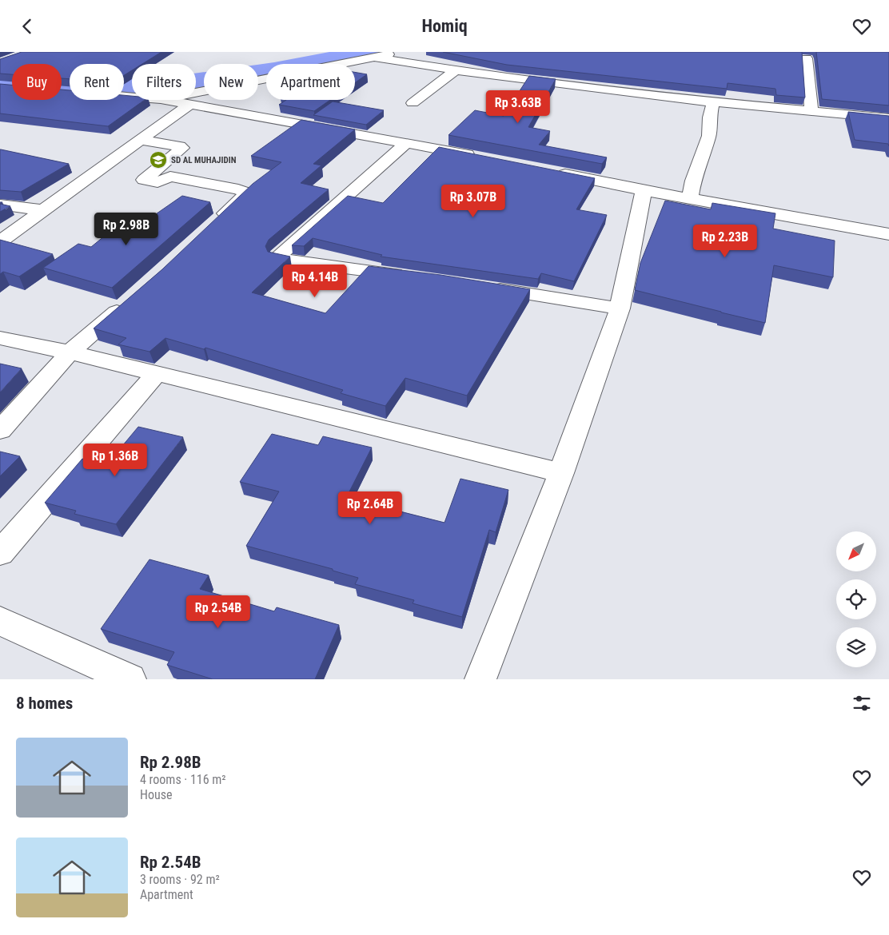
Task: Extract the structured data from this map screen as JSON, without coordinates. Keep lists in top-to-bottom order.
{
  "places": {
    "school or university": ["SD AL MUHAJIDIN"]
  },
  "north": "bottom left",
  "page": {
    "header": "Homiq",
    "chip": [
      "Buy",
      "Rent",
      "Filters",
      "New",
      "Apartment"
    ],
    "price": [
      "Rp 3.63B",
      "Rp 3.07B",
      "Rp 2.98B",
      "Rp 2.23B",
      "Rp 4.14B",
      "Rp 1.36B",
      "Rp 2.64B",
      "Rp 2.54B"
    ],
    "heading": "8 homes",
    "list": [
      {
        "name": "Rp 2.98B",
        "note": "4 rooms · 116 m² · House"
      },
      {
        "name": "Rp 2.54B",
        "note": "3 rooms · 92 m² · Apartment"
      }
    ]
  }
}
